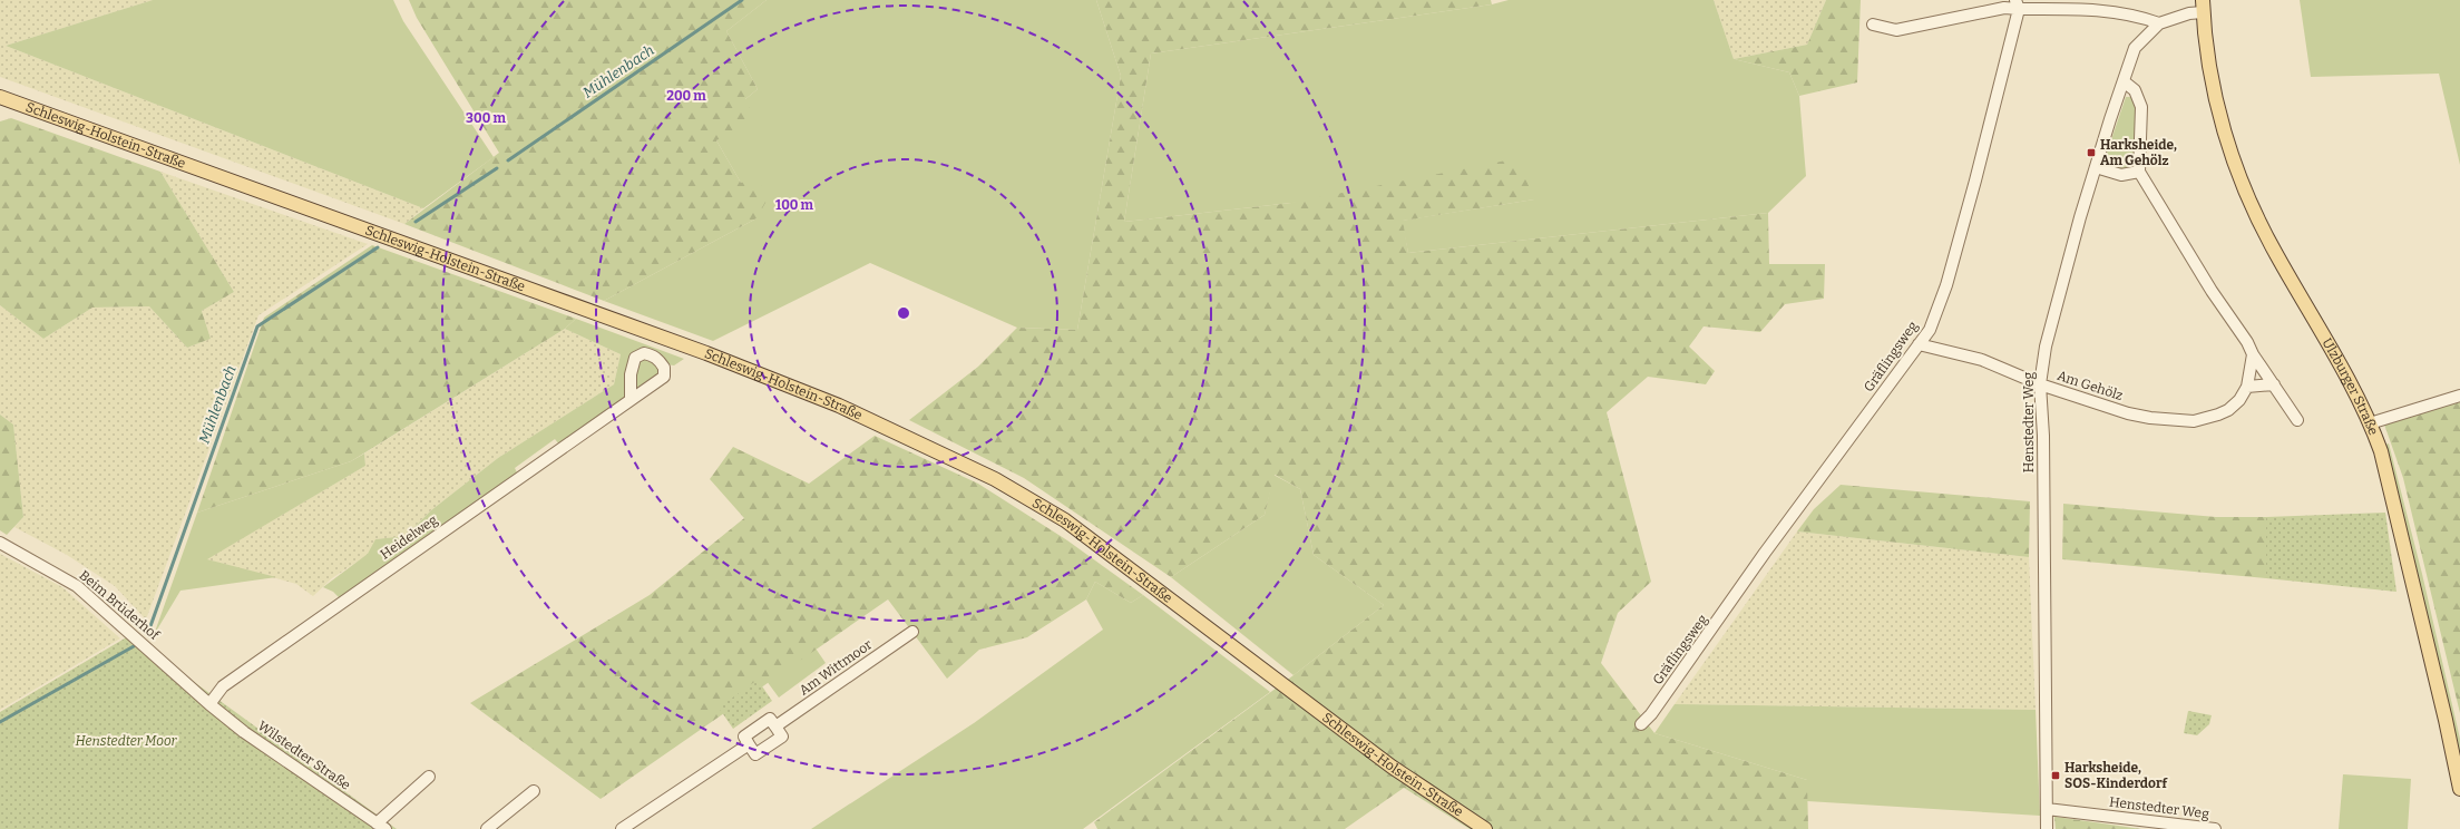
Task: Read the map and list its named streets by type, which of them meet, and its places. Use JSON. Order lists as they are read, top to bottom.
{
  "streets": {
    "main road": ["Schleswig-Holstein-Straße", "Ulzburger Straße"],
    "street": [
      "Gräflingsweg",
      "Am Gehölz",
      "Henstedter Weg",
      "Heidelweg",
      "Beim Brüderhof",
      "Am Wittmoor",
      "Wilstedter Straße"
    ]
  },
  "crossings": [
    ["Gräflingsweg", "Am Gehölz"],
    ["Am Gehölz", "Henstedter Weg"],
    ["Ulzburger Straße", "Henstedter Weg"],
    ["Heidelweg", "Beim Brüderhof"],
    ["Heidelweg", "Wilstedter Straße"],
    ["Beim Brüderhof", "Wilstedter Straße"]
  ],
  "water": ["Mühlenbach"],
  "parks": ["Henstedter Moor"],
  "places": {
    "transit": ["Harksheide, Am Gehölz", "Harksheide, SOS-Kinderdorf"]
  },
  "rings": ["200 m", "300 m", "100 m"]
}
